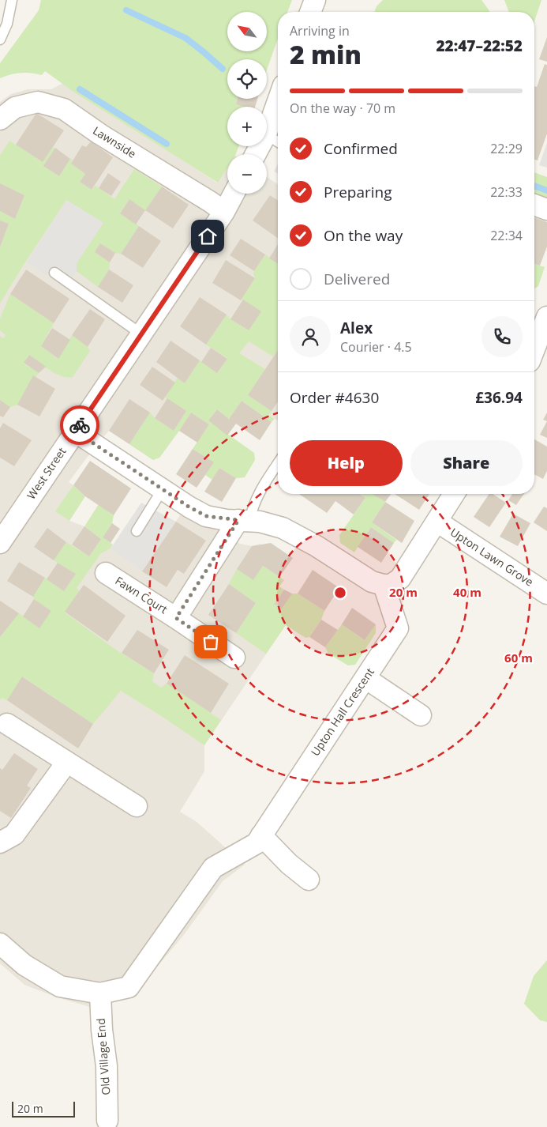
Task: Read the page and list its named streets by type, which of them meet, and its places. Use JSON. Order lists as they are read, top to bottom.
{
  "streets": {
    "street": [
      "Lawnside",
      "West Street",
      "Upton Lawn Grove",
      "Fawn Court",
      "Upton Hall Crescent",
      "Old Village End"
    ]
  },
  "crossings": [
    ["Lawnside", "West Street"],
    ["Upton Hall Crescent", "Old Village End"]
  ],
  "scale_bar": "20 m",
  "north": "top left",
  "page": {
    "map_buttons": ["+", "−"],
    "heading": ["2 min", "Arriving in", "22:47–22:52"],
    "panel": [
      "Alex",
      "Courier · 4.5",
      "Order #4630",
      "£36.94"
    ],
    "bar": "On the way · 70 m",
    "list": [
      ["Confirmed", "22:29"],
      ["Preparing", "22:33"],
      ["On the way", "22:34"],
      "Delivered"
    ],
    "buttons": ["Help", "Share"],
    "scale": "20 m"
  },
  "rings": ["20 m", "40 m", "60 m"]
}
